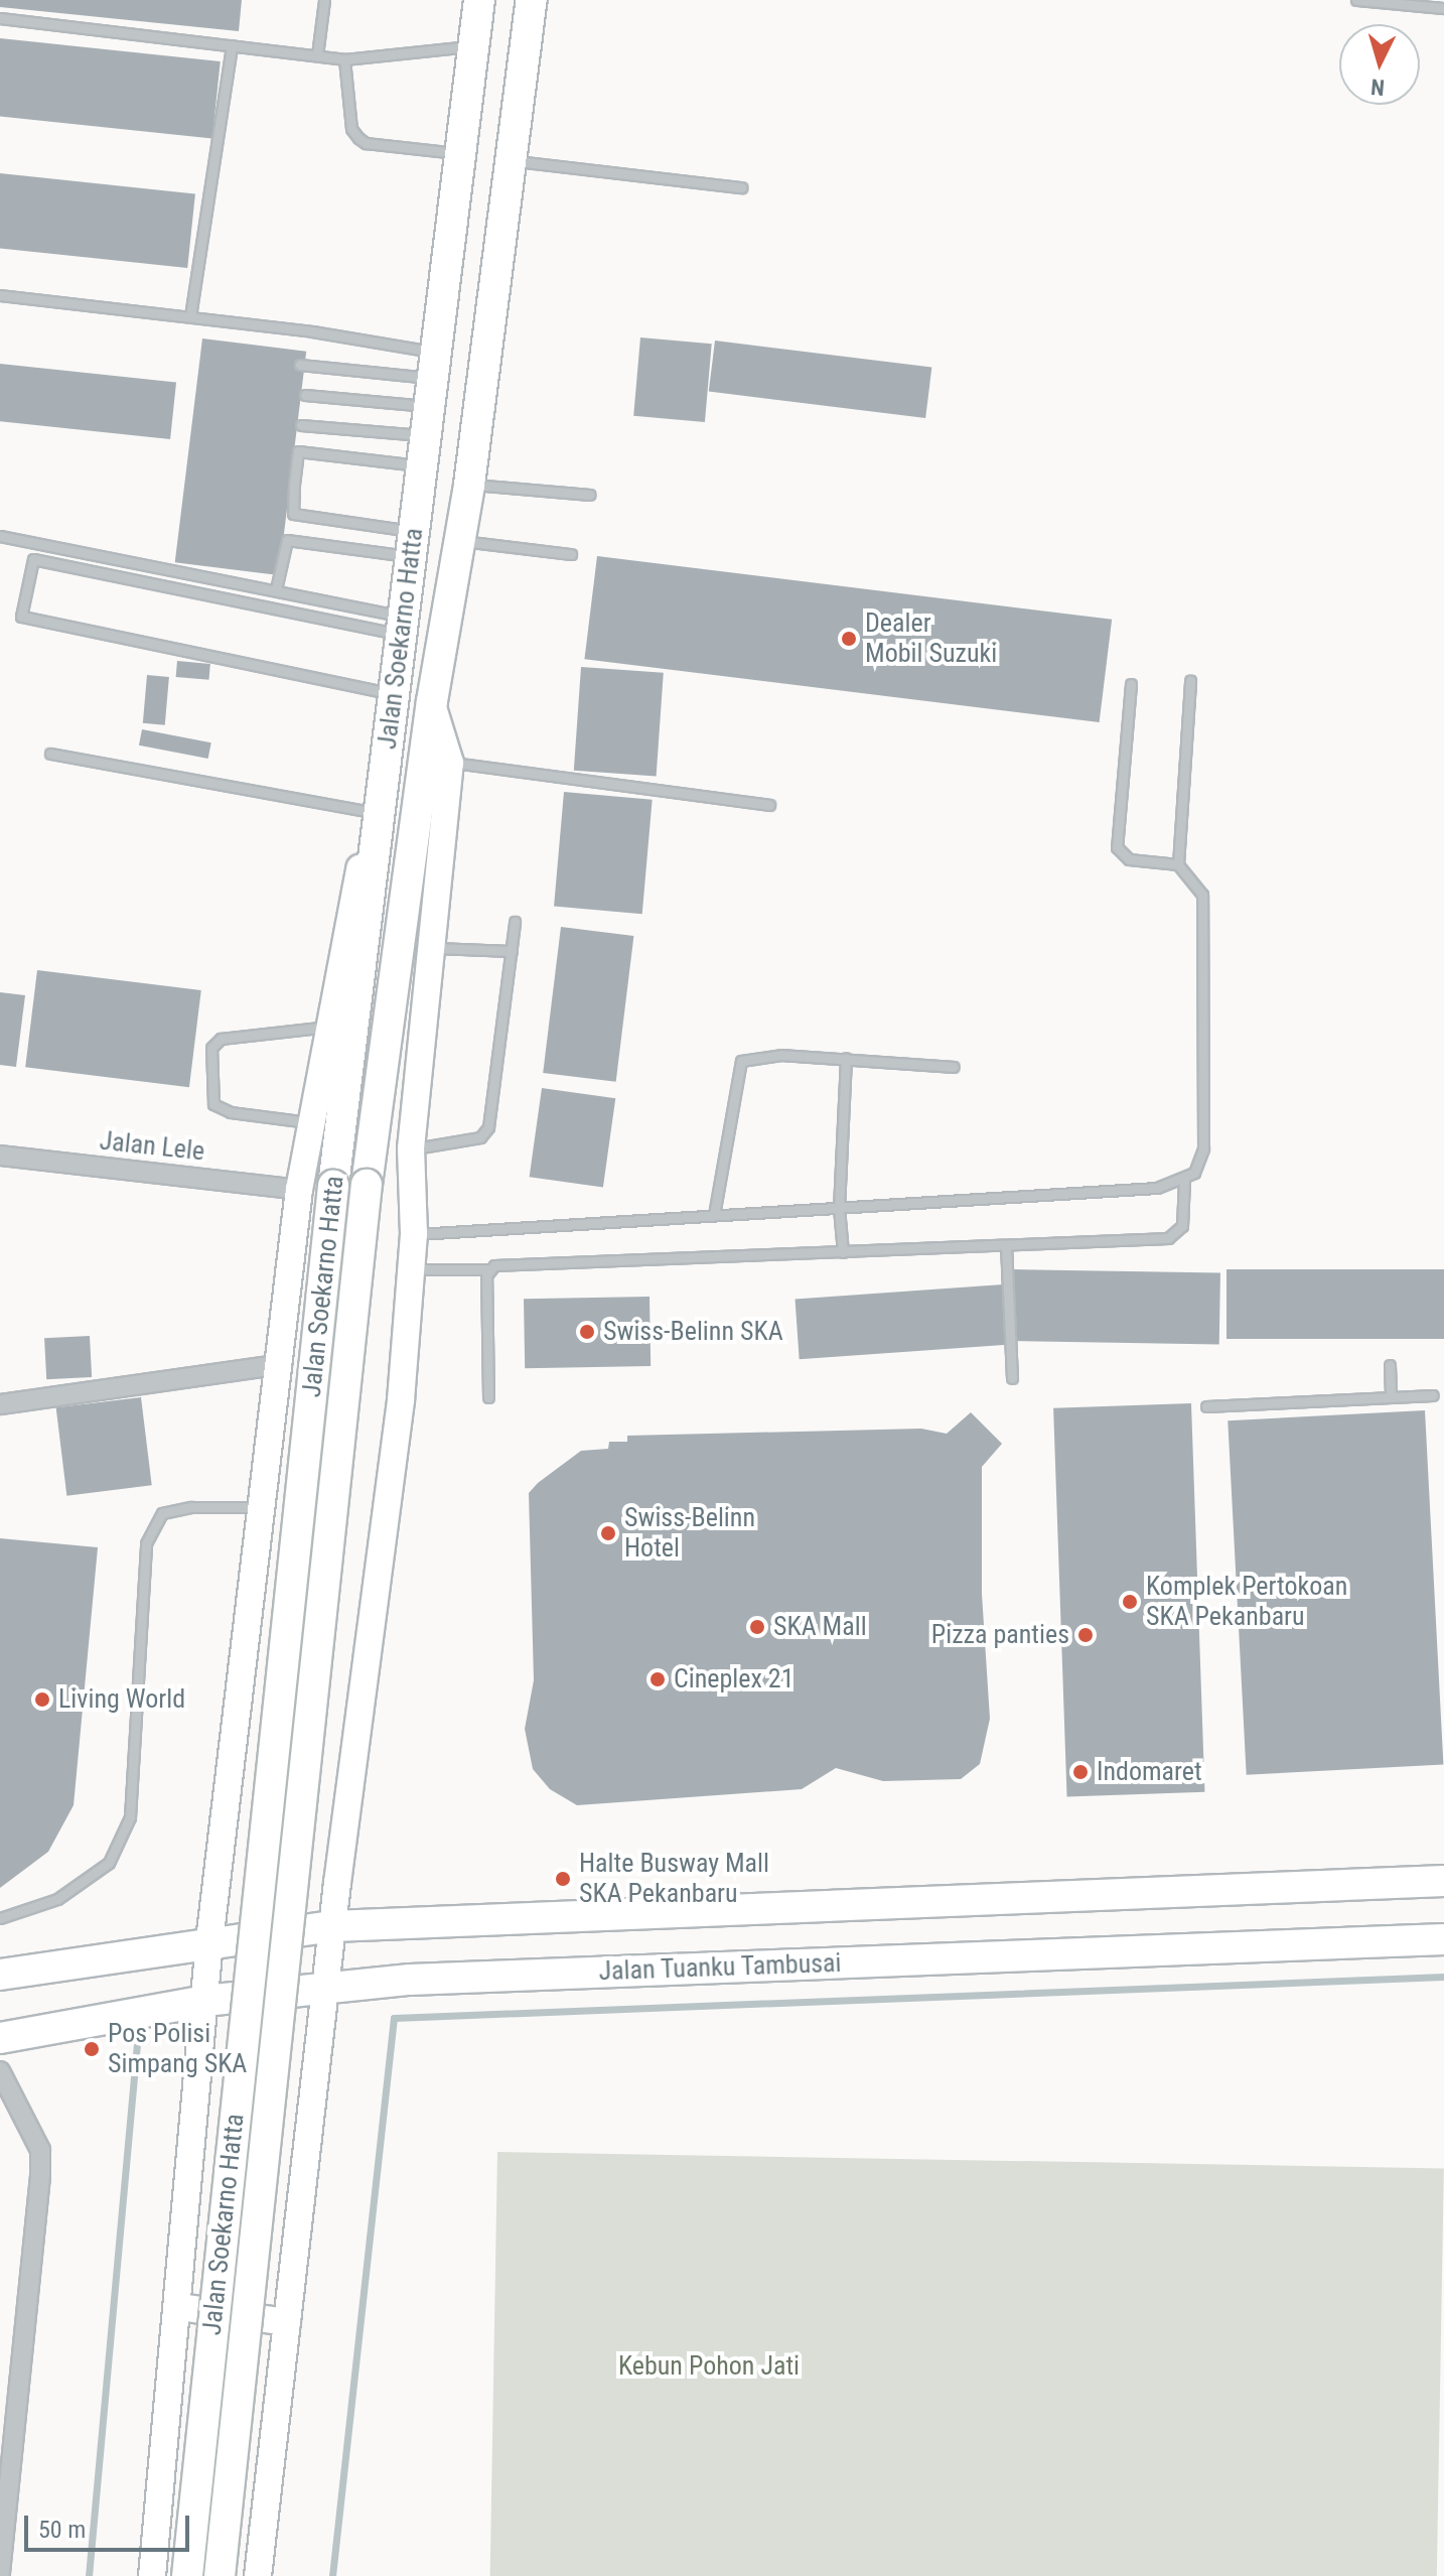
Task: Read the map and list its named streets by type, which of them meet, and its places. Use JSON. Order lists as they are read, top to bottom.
{
  "streets": {
    "main road": ["Jalan Soekarno Hatta", "Jalan Tuanku Tambusai"],
    "street": ["Jalan Lele"]
  },
  "crossings": [
    ["Jalan Soekarno Hatta", "Jalan Tuanku Tambusai"]
  ],
  "parks": ["Kebun Pohon Jati"],
  "places": [
    "Dealer Mobil Suzuki",
    "Swiss-Belinn SKA",
    "Swiss-Belinn Hotel",
    "Komplek Pertokoan SKA Pekanbaru",
    "SKA Mall",
    "Pizza panties",
    "Cineplex 21",
    "Living World",
    "Indomaret",
    "Halte Busway Mall SKA Pekanbaru",
    "Pos Polisi Simpang SKA"
  ],
  "scale_bar": "50 m",
  "north": "bottom"
}
